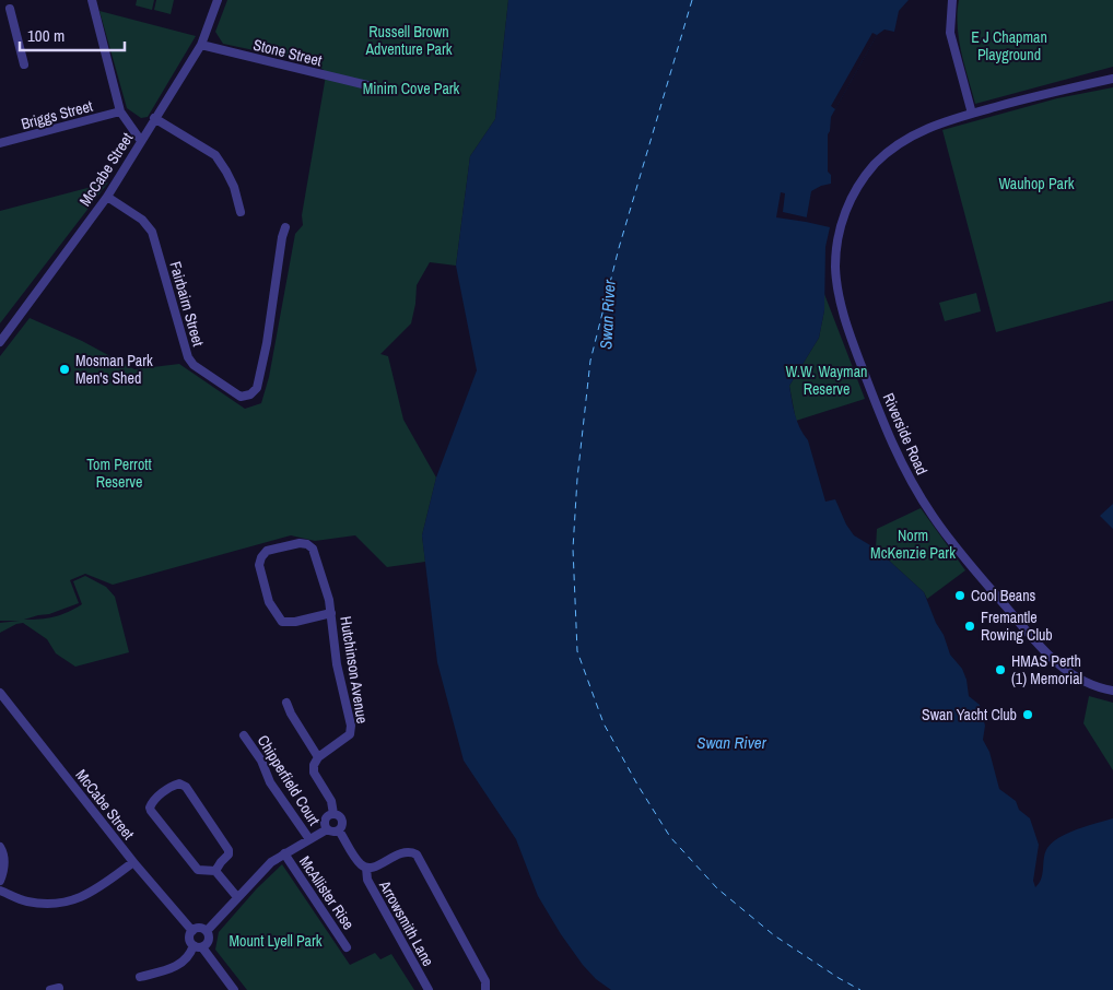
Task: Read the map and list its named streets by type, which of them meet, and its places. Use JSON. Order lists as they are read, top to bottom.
{
  "streets": {
    "street": [
      "Stone Street",
      "Briggs Street",
      "McCabe Street",
      "Fairbairn Street",
      "Riverside Road",
      "Hutchinson Avenue",
      "Chipperfield Court",
      "McAllister Rise",
      "Arrowsmith Lane"
    ]
  },
  "crossings": [
    ["Stone Street", "McCabe Street"],
    ["McCabe Street", "Fairbairn Street"]
  ],
  "water": ["Swan River"],
  "parks": [
    "Russell Brown Adventure Park",
    "E J Chapman Playground",
    "Minim Cove Park",
    "Wauhop Park",
    "W.W. Wayman Reserve",
    "Tom Perrott Reserve",
    "Norm McKenzie Park",
    "Mount Lyell Park"
  ],
  "places": [
    "Mosman Park Men's Shed",
    "Cool Beans",
    "Fremantle Rowing Club",
    "HMAS Perth (1) Memorial",
    "Swan Yacht Club"
  ],
  "scale_bar": "100 m"
}
